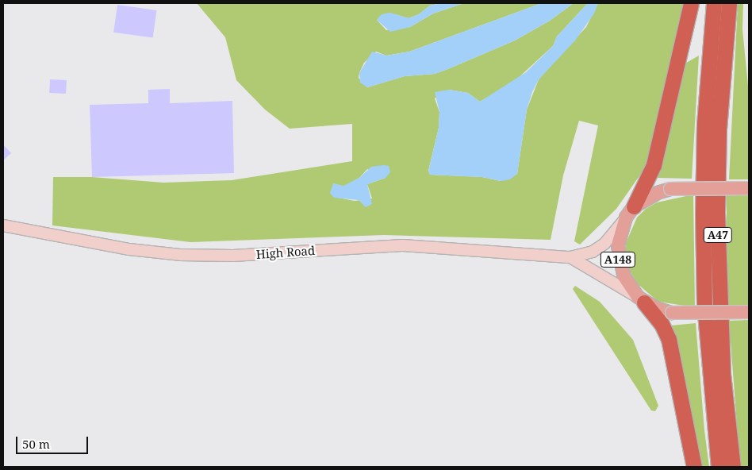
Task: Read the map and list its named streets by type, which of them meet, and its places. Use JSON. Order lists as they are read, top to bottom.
{
  "streets": {
    "highway": ["A47"],
    "main road": ["A148"],
    "street": ["High Road"]
  },
  "crossings": [
    ["High Road", "A148"]
  ],
  "scale_bar": "50 m"
}
